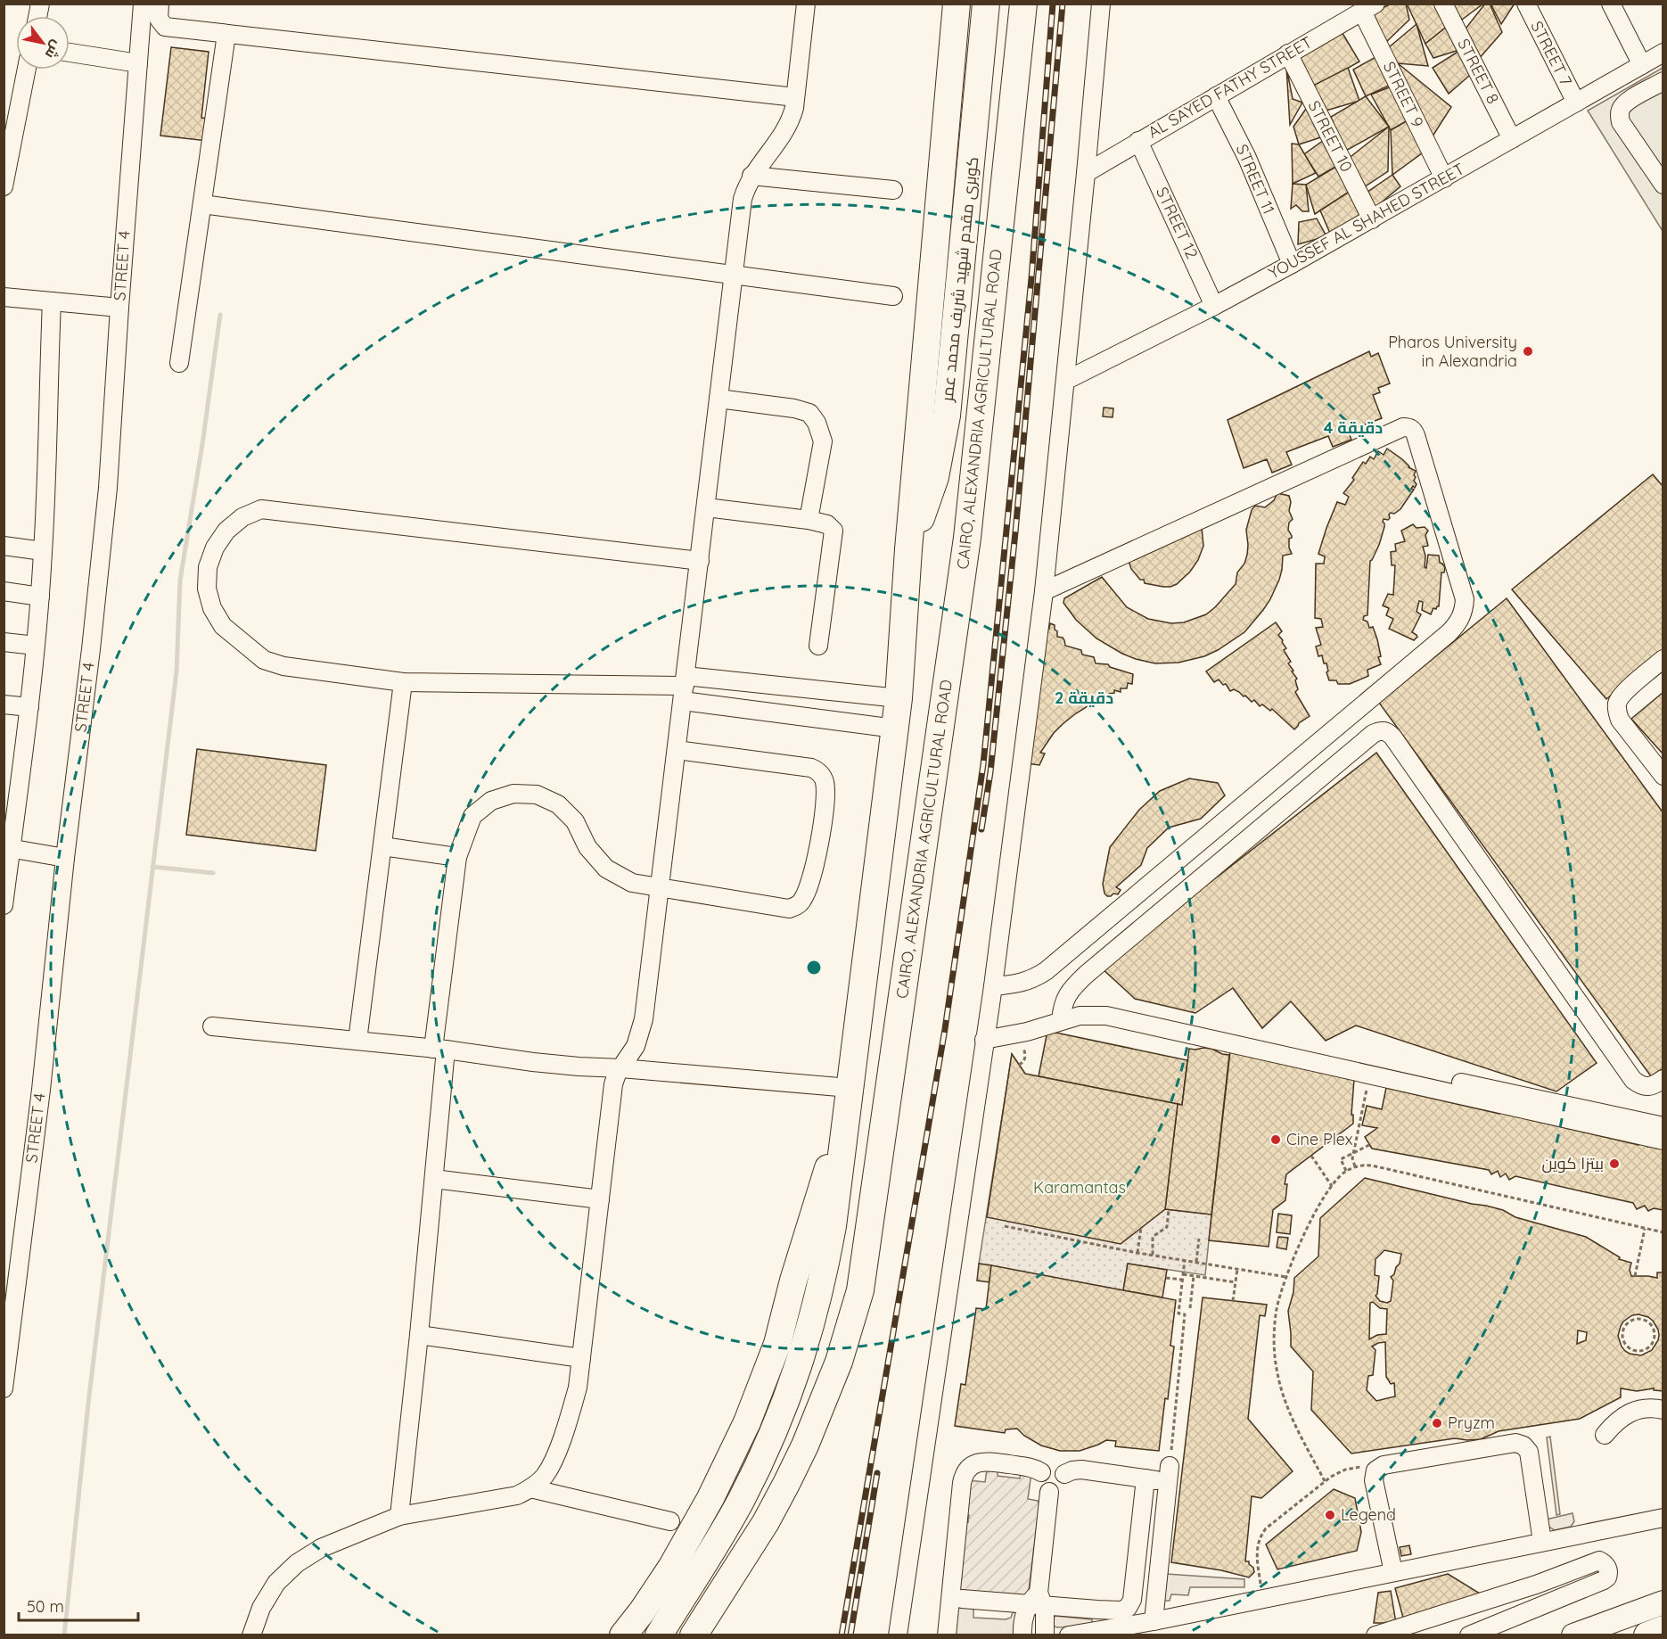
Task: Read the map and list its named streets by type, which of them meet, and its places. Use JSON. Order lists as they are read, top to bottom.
{
  "streets": {
    "highway": ["كوبرى مقدم شهيد شريف محمد عمر", "CAIRO, ALEXANDRIA AGRICULTURAL ROAD"],
    "street": [
      "STREET 7",
      "STREET 8",
      "AL SAYED FATHY STREET",
      "STREET 9",
      "STREET 10",
      "STREET 11",
      "YOUSSEF AL SHAHED STREET",
      "STREET 12",
      "STREET 4"
    ]
  },
  "crossings": [
    ["STREET 7", "YOUSSEF AL SHAHED STREET"],
    ["STREET 8", "YOUSSEF AL SHAHED STREET"],
    ["AL SAYED FATHY STREET", "STREET 9"],
    ["AL SAYED FATHY STREET", "STREET 10"],
    ["AL SAYED FATHY STREET", "STREET 11"],
    ["AL SAYED FATHY STREET", "STREET 12"],
    ["STREET 9", "YOUSSEF AL SHAHED STREET"],
    ["STREET 10", "YOUSSEF AL SHAHED STREET"],
    ["STREET 11", "YOUSSEF AL SHAHED STREET"],
    ["YOUSSEF AL SHAHED STREET", "STREET 12"]
  ],
  "parks": ["Karamantas"],
  "places": [
    "Pharos University in Alexandria",
    "Cine Plex",
    "بيتزا كوين",
    "Pryzm",
    "Legend"
  ],
  "scale_bar": "50 m",
  "north": "bottom right",
  "rings": ["4 دقيقة", "2 دقيقة"]
}
